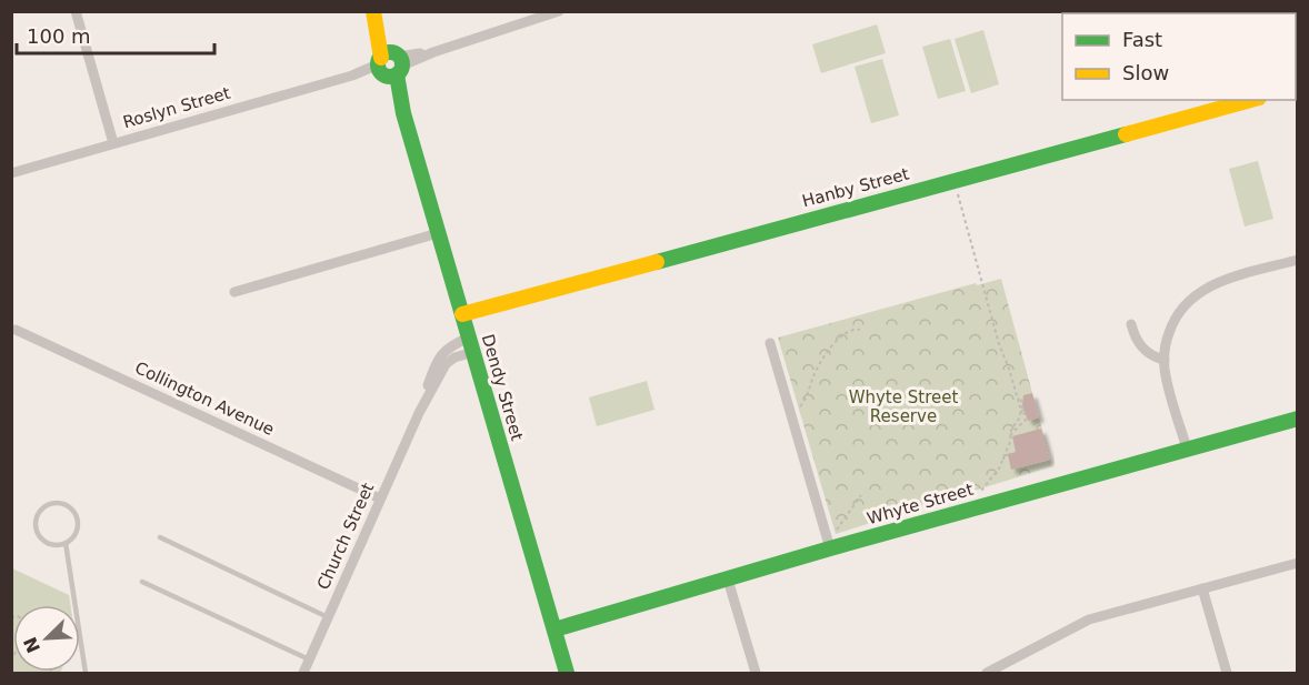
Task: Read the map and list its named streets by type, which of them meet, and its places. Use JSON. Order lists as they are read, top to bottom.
{
  "streets": {
    "street": [
      "Roslyn Street",
      "Hanby Street",
      "Dendy Street",
      "Collington Avenue",
      "Whyte Street",
      "Church Street"
    ]
  },
  "crossings": [
    ["Roslyn Street", "Dendy Street"],
    ["Hanby Street", "Dendy Street"],
    ["Dendy Street", "Whyte Street"],
    ["Dendy Street", "Church Street"],
    ["Collington Avenue", "Church Street"]
  ],
  "parks": ["Whyte Street Reserve"],
  "legend": ["Fast", "Slow"],
  "scale_bar": "100 m",
  "north": "bottom left"
}
